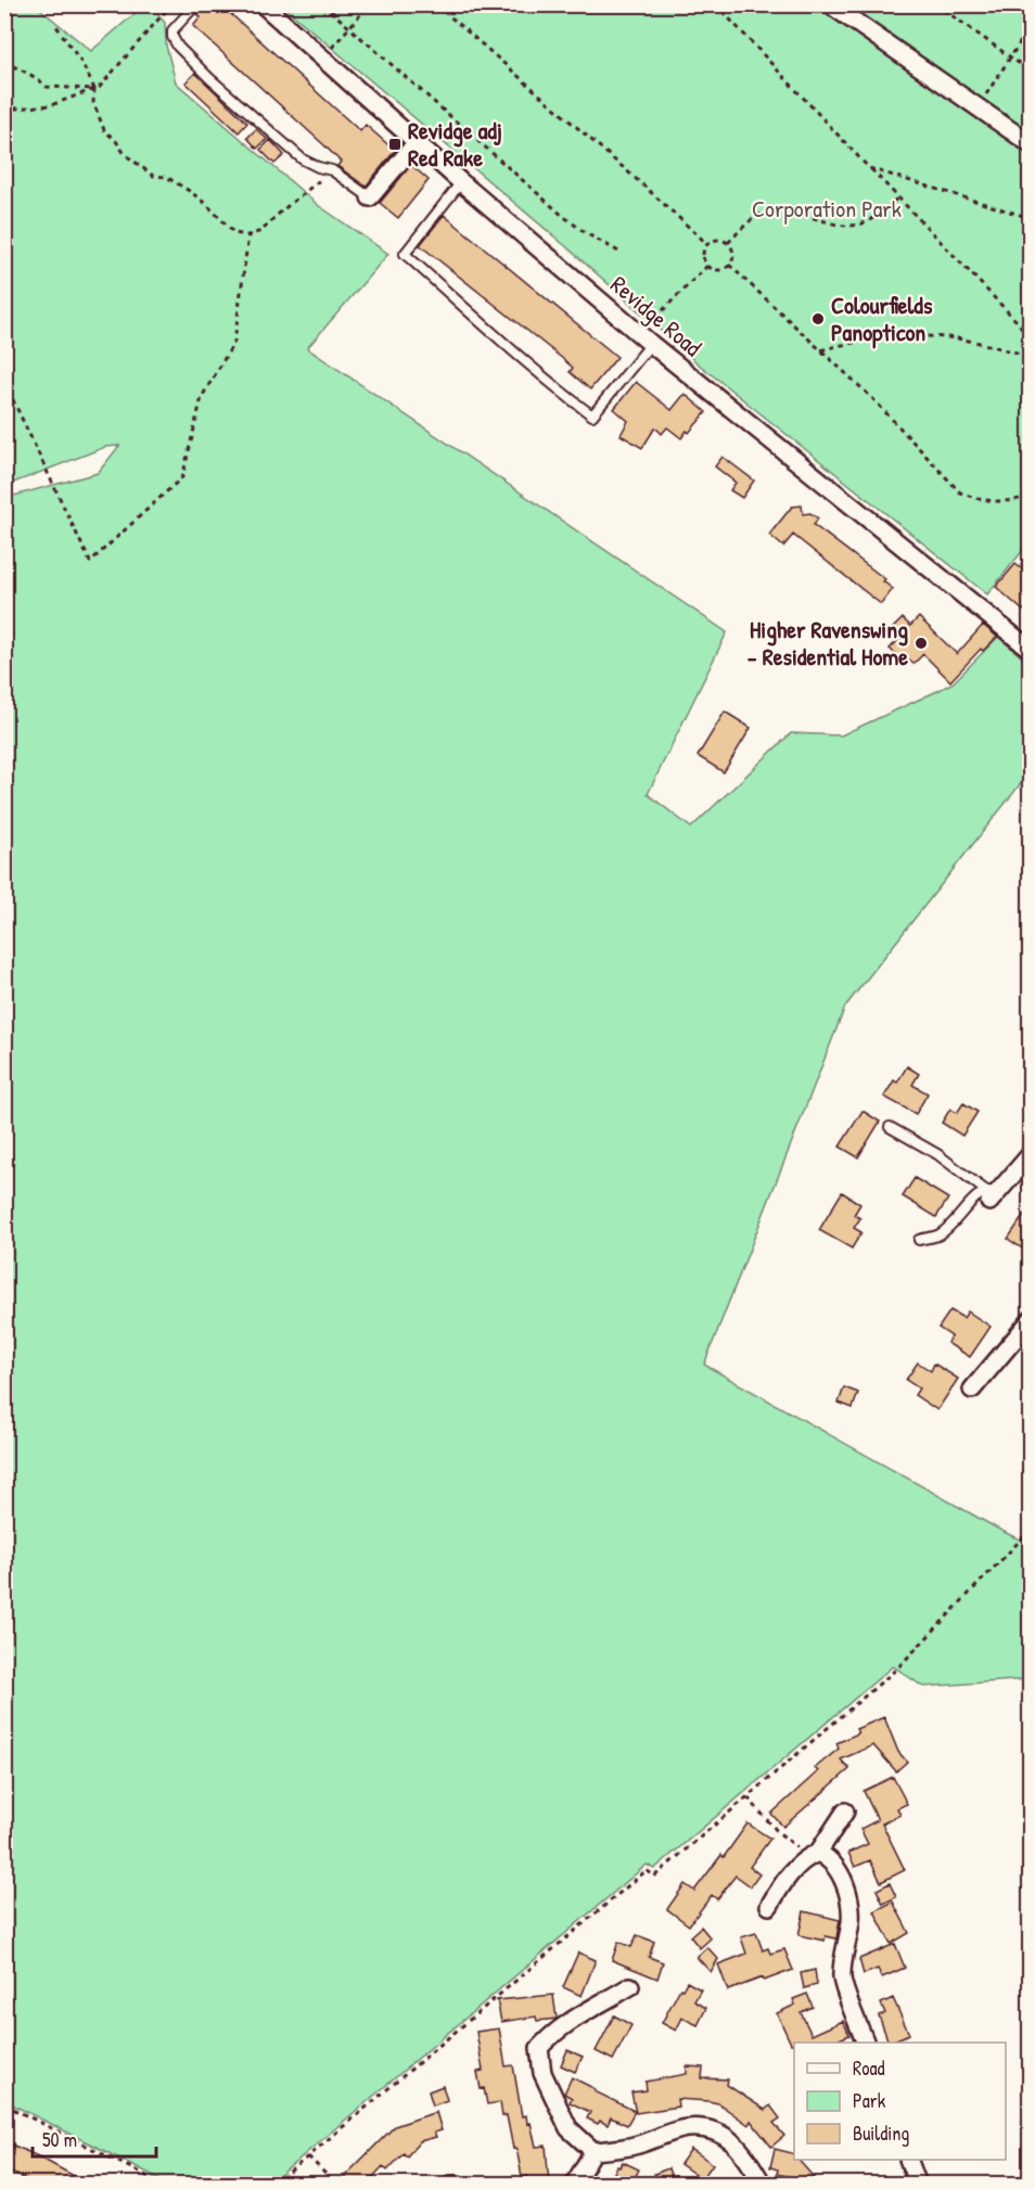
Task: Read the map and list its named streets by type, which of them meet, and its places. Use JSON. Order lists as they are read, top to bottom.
{
  "streets": {
    "street": ["Revidge Road"]
  },
  "parks": ["Corporation Park"],
  "places": {
    "transit": ["Revidge adj Red Rake"],
    "other": ["Colourfields Panopticon", "Higher Ravenswing - Residential Home"]
  },
  "legend": ["Road", "Park", "Building"],
  "scale_bar": "50 m"
}
